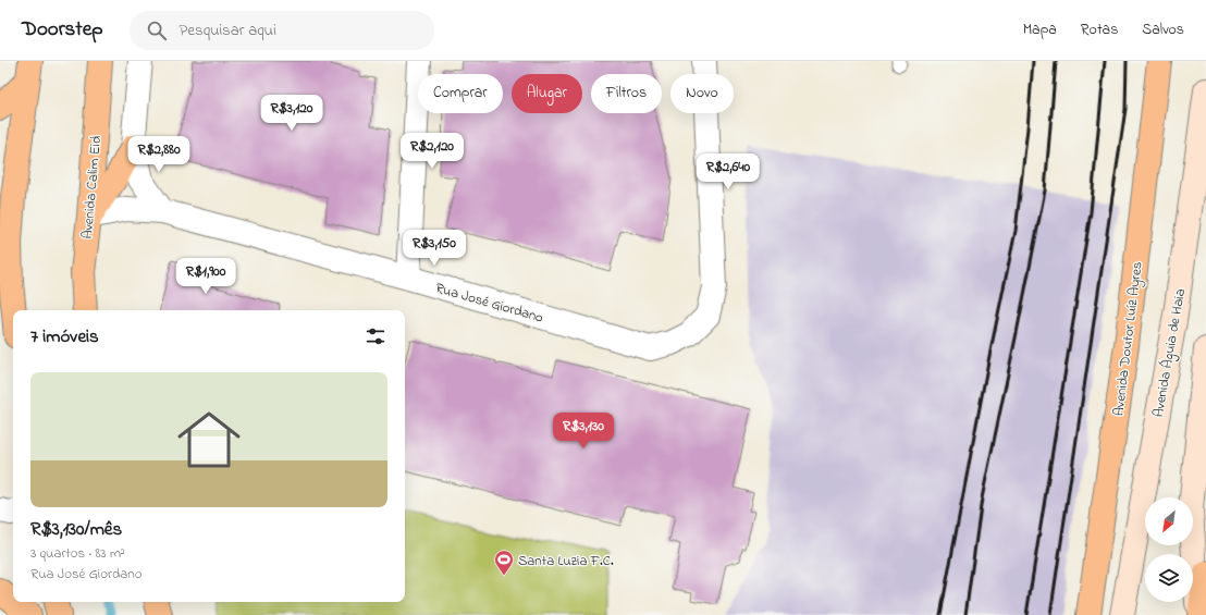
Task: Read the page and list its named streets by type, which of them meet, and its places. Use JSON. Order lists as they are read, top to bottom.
{
  "streets": {
    "main road": ["Avenida Calim Eid", "Avenida Doutor Luíz Ayres", "Avenida Águia de Haia"],
    "street": ["Rua José Giordano"]
  },
  "crossings": [
    ["Avenida Calim Eid", "Rua José Giordano"]
  ],
  "places": {
    "sports": ["Santa Luzia F.C."]
  },
  "north": "bottom left",
  "page": {
    "header": "Doorstep",
    "search": "Pesquisar aqui",
    "nav": ["Mapa", "Rotas", "Salvos"],
    "chip": [
      "Comprar",
      "Alugar",
      "Filtros",
      "Novo"
    ],
    "price": [
      "R$3,120",
      "R$2,120",
      "R$2,880",
      "R$2,640",
      "R$3,150",
      "R$1,900",
      "R$3,130"
    ],
    "heading": "7 imóveis",
    "list": [
      {
        "name": "R$3,130/mês",
        "note": "3 quartos · 83 m² · Rua José Giordano"
      }
    ]
  }
}
